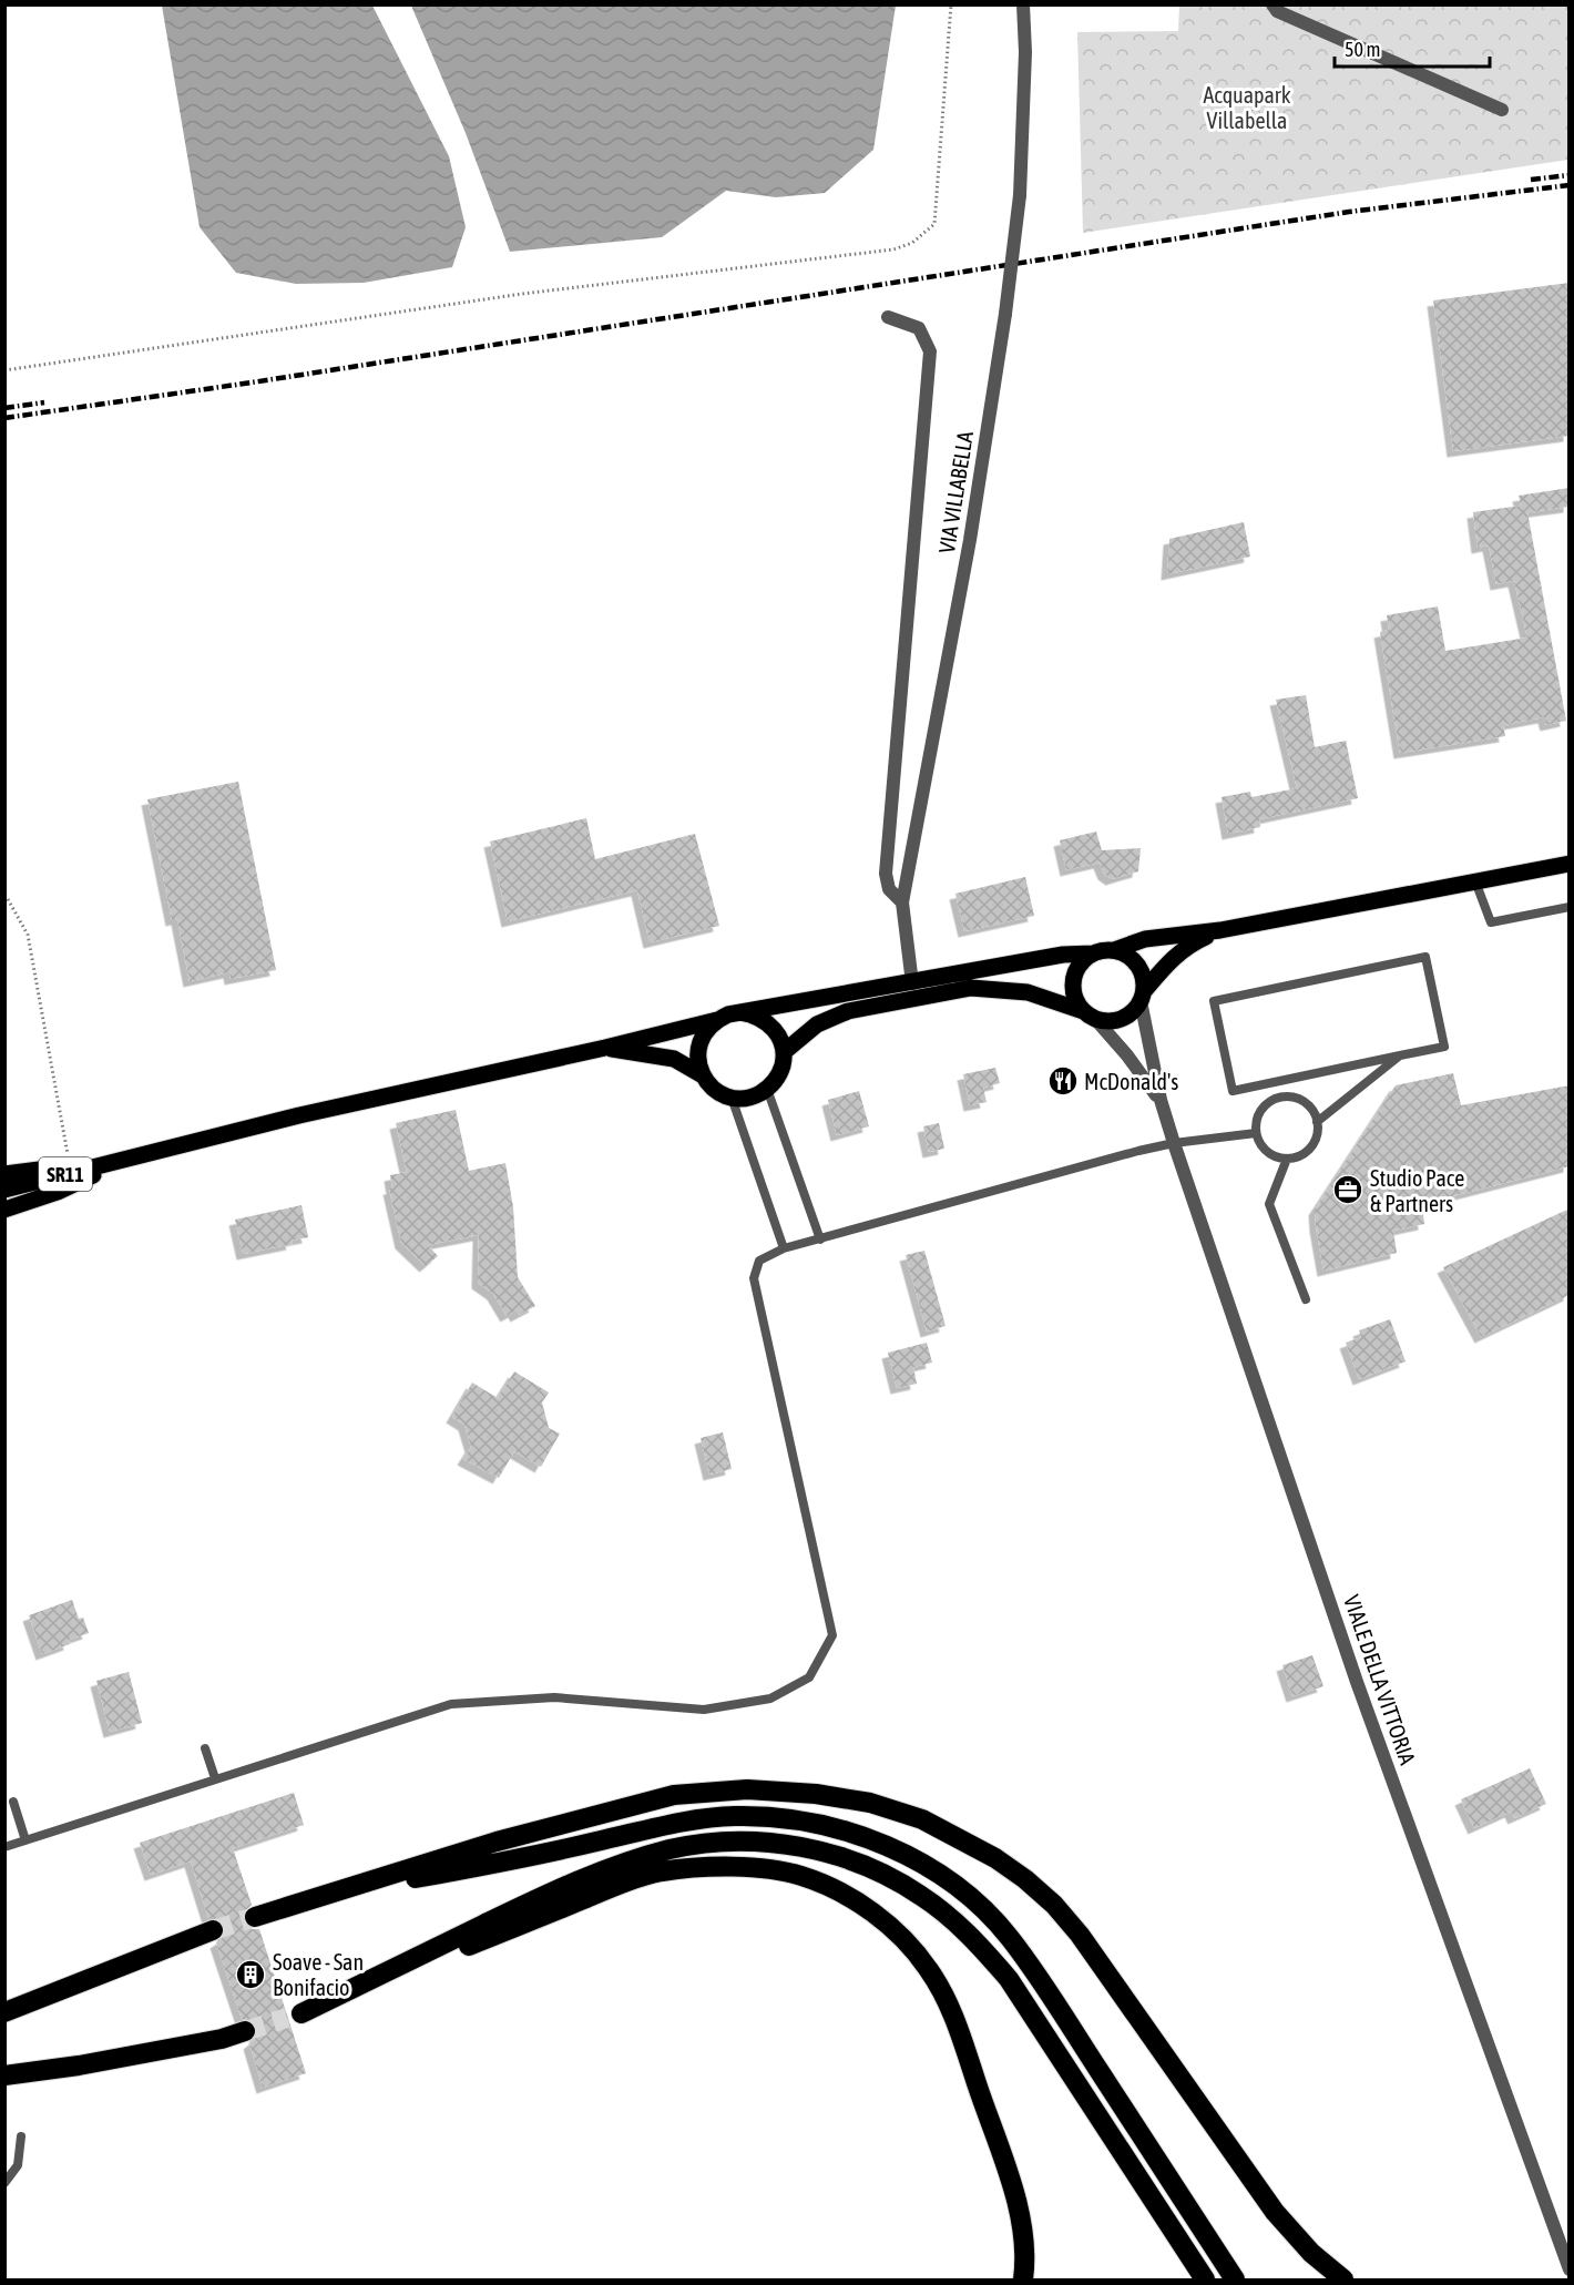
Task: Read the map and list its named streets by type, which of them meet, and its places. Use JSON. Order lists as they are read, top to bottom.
{
  "streets": {
    "main road": ["SR11"],
    "street": ["VIA VILLABELLA", "VIALE DELLA VITTORIA"]
  },
  "parks": ["Acquapark Villabella"],
  "places": {
    "restaurant": ["McDonald's"],
    "office": ["Studio Pace & Partners"],
    "building": ["Soave - San Bonifacio"]
  },
  "scale_bar": "50 m"
}
